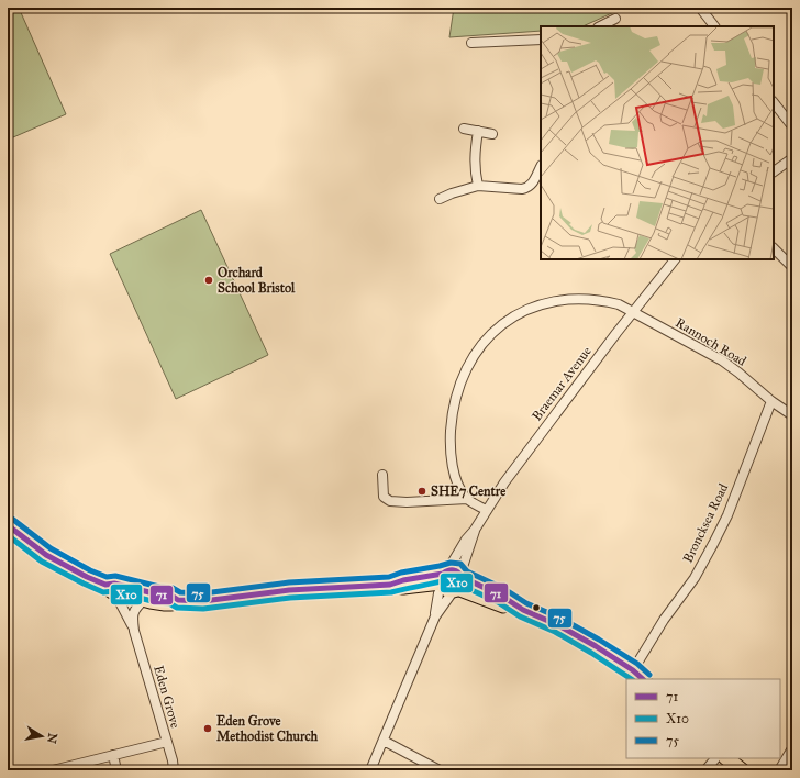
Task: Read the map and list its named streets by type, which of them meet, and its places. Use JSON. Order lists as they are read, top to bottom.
{
  "streets": {
    "street": [
      "Rannoch Road",
      "Braemar Avenue",
      "Broncksea Road",
      "Eden Grove"
    ]
  },
  "crossings": [
    ["Rannoch Road", "Braemar Avenue"],
    ["Rannoch Road", "Broncksea Road"]
  ],
  "places": ["Orchard School Bristol", "SHE7 Centre", "Eden Grove Methodist Church"],
  "lines": ["transit line 75", "transit line 71", "transit line X10"],
  "legend": ["71", "X10", "75"],
  "north": "right"
}
